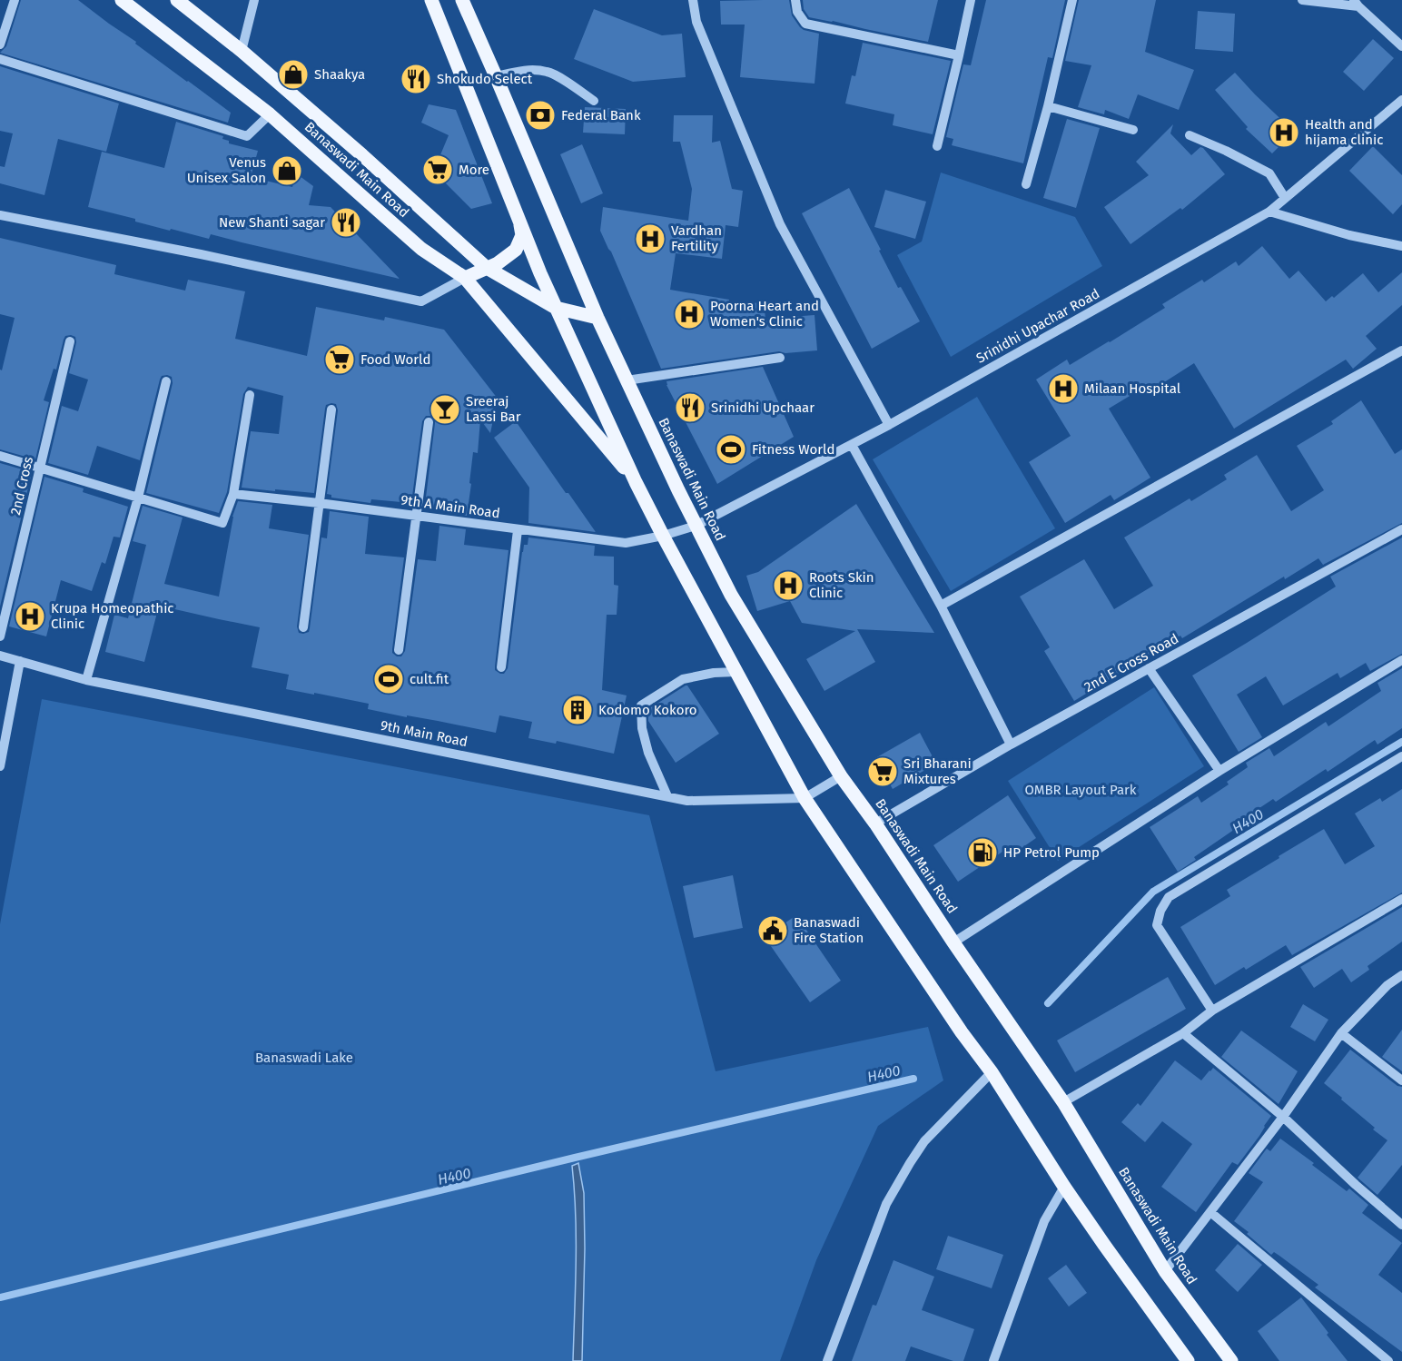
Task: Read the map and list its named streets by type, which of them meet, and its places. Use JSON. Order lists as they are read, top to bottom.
{
  "streets": {
    "main road": ["Banaswadi Main Road"],
    "street": [
      "Srinidhi Upachar Road",
      "2nd Cross",
      "9th A Main Road",
      "2nd E Cross Road",
      "9th Main Road"
    ]
  },
  "crossings": [
    ["Banaswadi Main Road", "Srinidhi Upachar Road"],
    ["Banaswadi Main Road", "9th A Main Road"],
    ["Banaswadi Main Road", "2nd E Cross Road"],
    ["Banaswadi Main Road", "9th Main Road"],
    ["Srinidhi Upachar Road", "9th A Main Road"]
  ],
  "water": ["H400"],
  "parks": ["OMBR Layout Park", "Banaswadi Lake"],
  "places": {
    "shop": ["Shaakya", "Venus Unisex Salon"],
    "restaurant": ["Shokudo Select", "New Shanti sagar", "Srinidhi Upchaar"],
    "bank": ["Federal Bank"],
    "hospital": [
      "Health and hijama clinic",
      "Vardhan Fertility",
      "Poorna Heart and Women's Clinic",
      "Milaan Hospital",
      "Roots Skin Clinic",
      "Krupa Homeopathic Clinic"
    ],
    "supermarket": ["More", "Food World", "Sri Bharani Mixtures"],
    "bar": ["Sreeraj Lassi Bar"],
    "sports": ["Fitness World", "cult.fit"],
    "building": ["Kodomo Kokoro"],
    "fuel station": ["HP Petrol Pump"],
    "public building": ["Banaswadi Fire Station"]
  }
}
